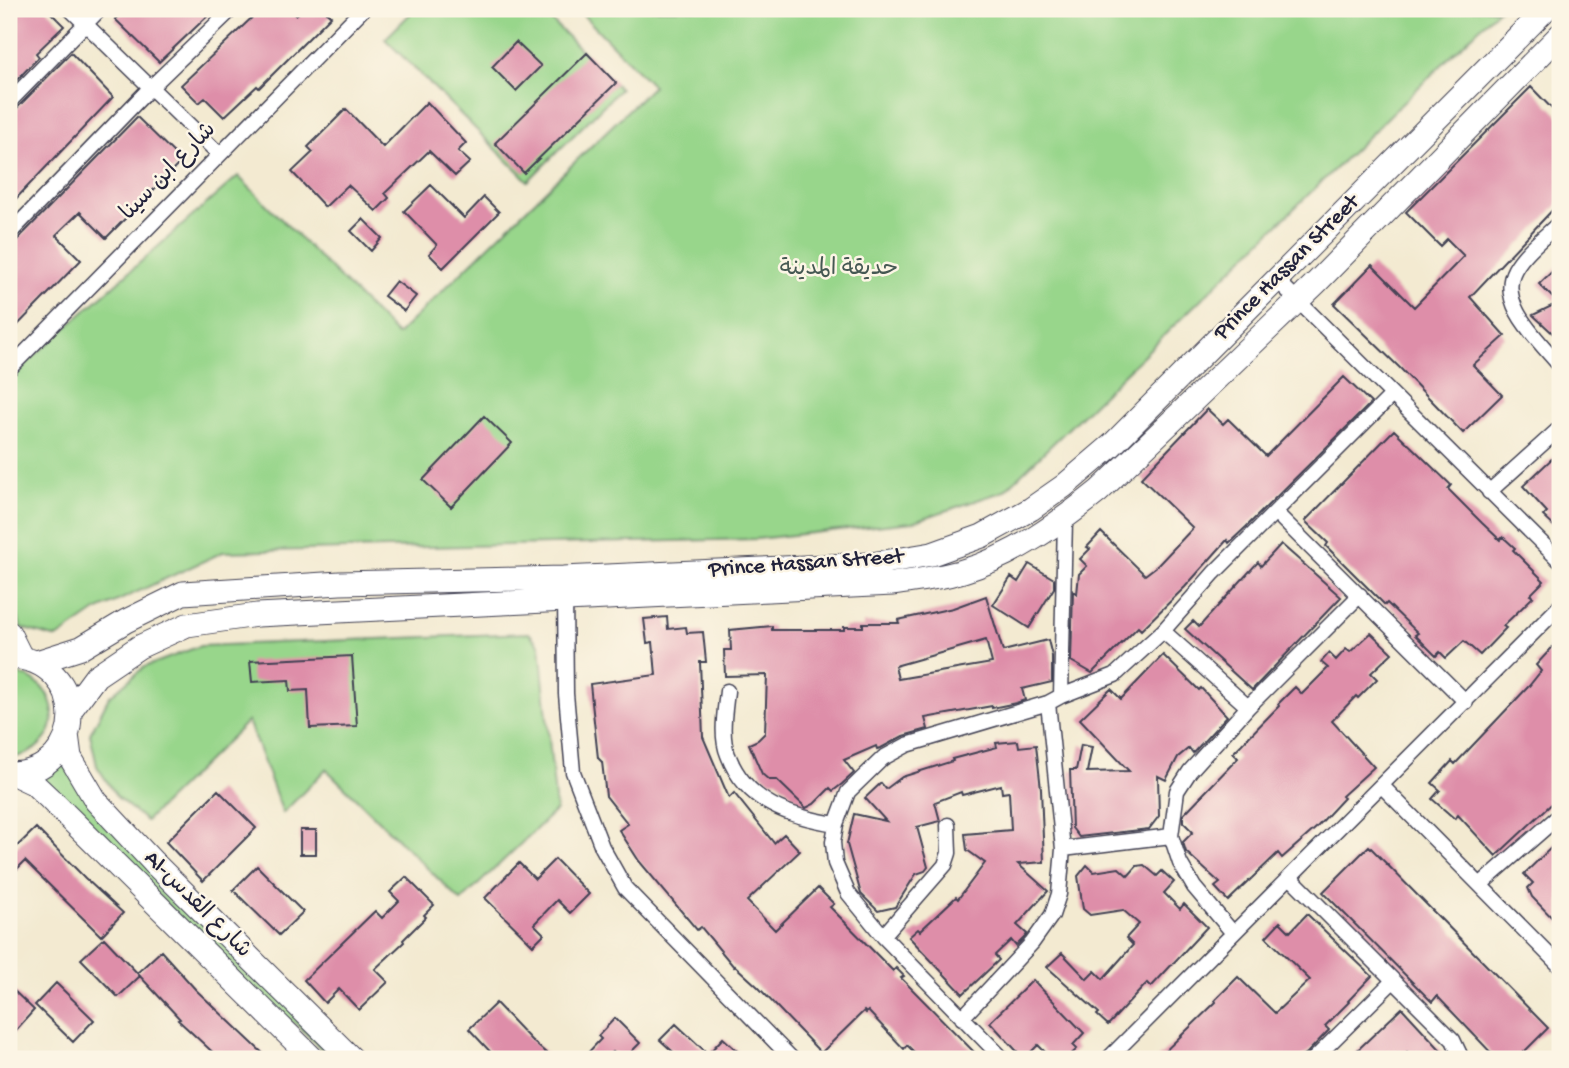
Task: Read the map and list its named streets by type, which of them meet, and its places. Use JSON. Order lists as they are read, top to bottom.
{
  "streets": {
    "main road": ["Prince Hassan Street", "Al-شارع القدس"],
    "street": ["شارع ابن سينا"]
  },
  "parks": ["حديقة المدينة"]
}
